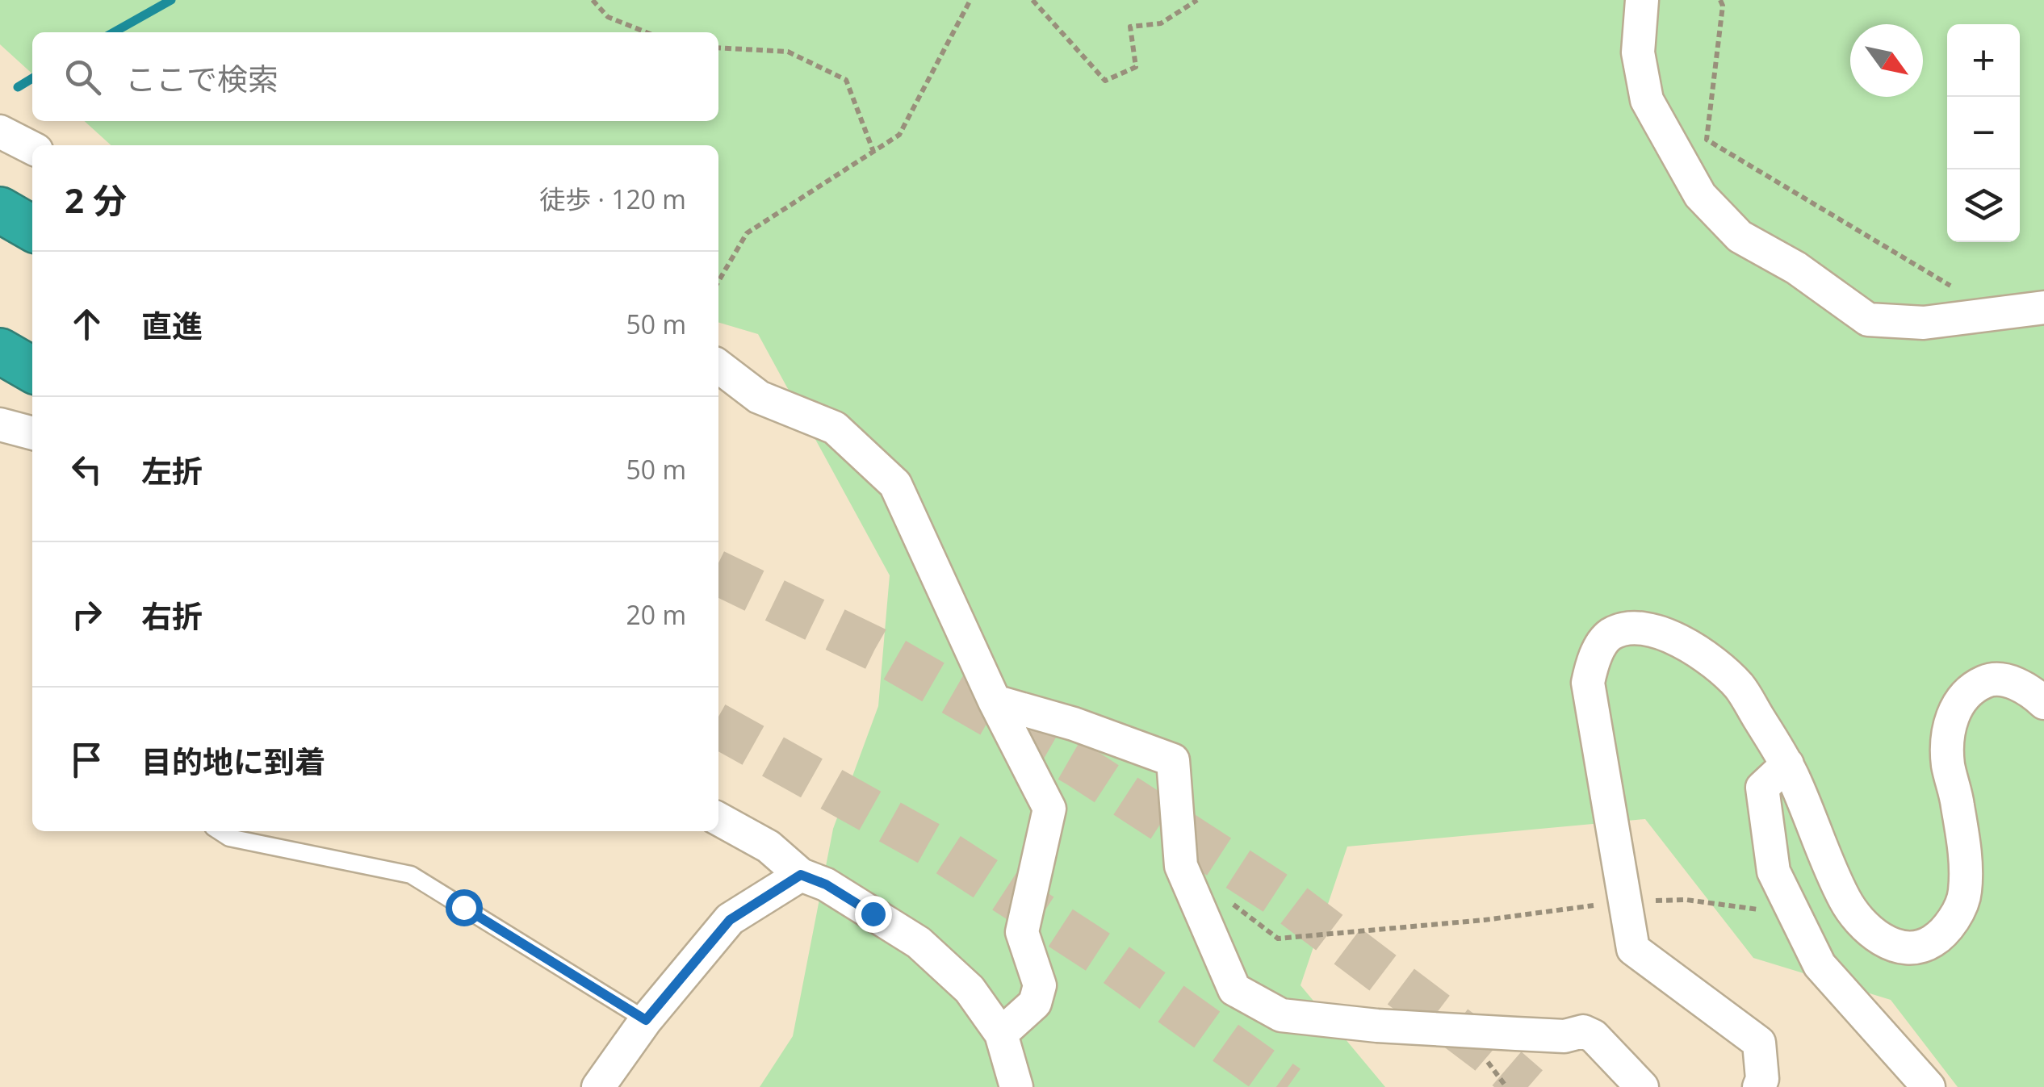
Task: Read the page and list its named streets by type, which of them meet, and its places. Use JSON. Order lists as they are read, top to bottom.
{
  "north": "bottom right",
  "page": {
    "map_buttons": ["+", "−"],
    "search": "ここで検索",
    "heading": ["2 分", "徒歩 · 120 m"],
    "list": [
      ["直進", "50 m"],
      ["左折", "50 m"],
      ["右折", "20 m"],
      "目的地に到着"
    ]
  }
}
